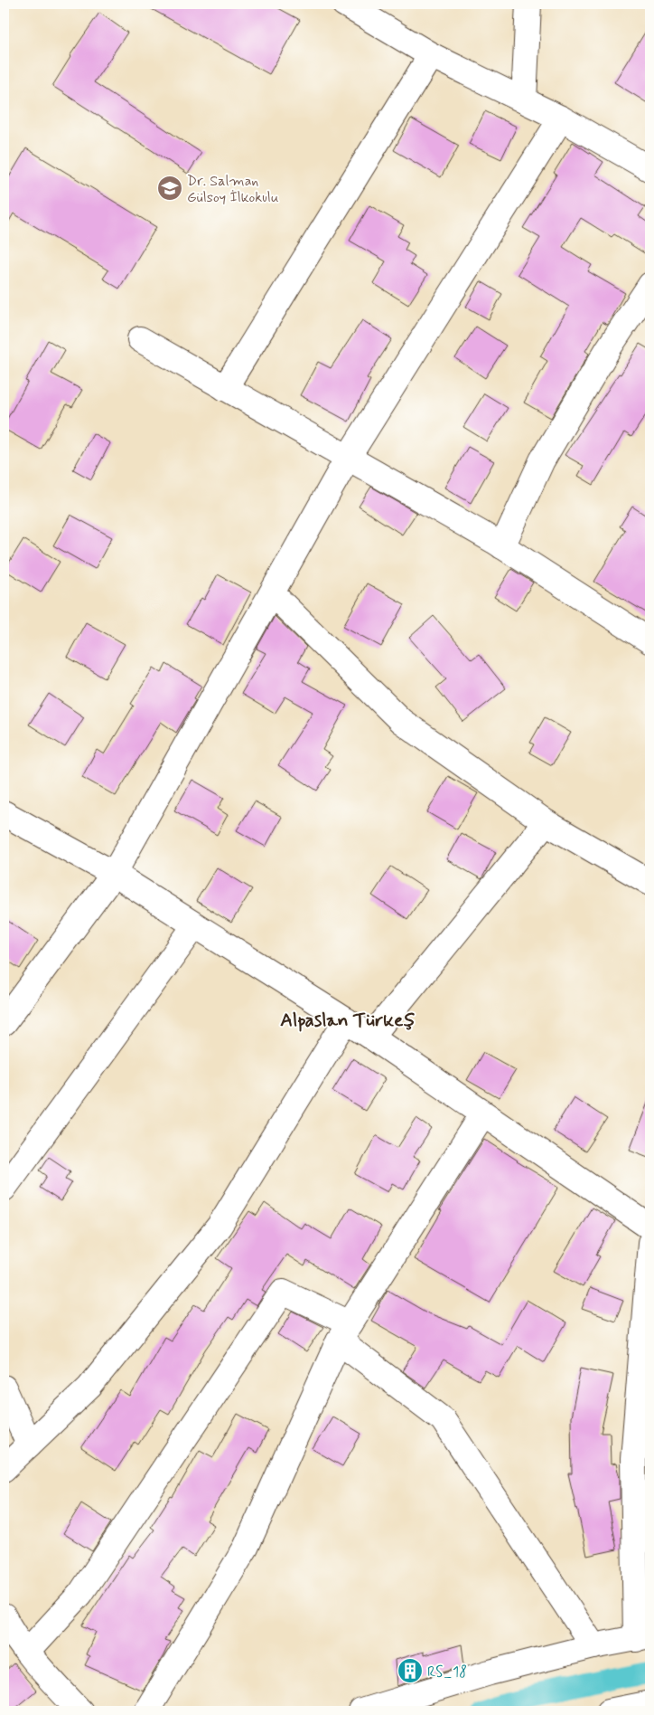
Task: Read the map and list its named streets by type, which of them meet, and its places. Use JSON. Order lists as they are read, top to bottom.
{
  "districts": ["Alpaslan Türkeş"],
  "places": {
    "school or university": ["Dr. Salman Gülsoy İlkokulu"],
    "building": ["RS_18"]
  }
}
